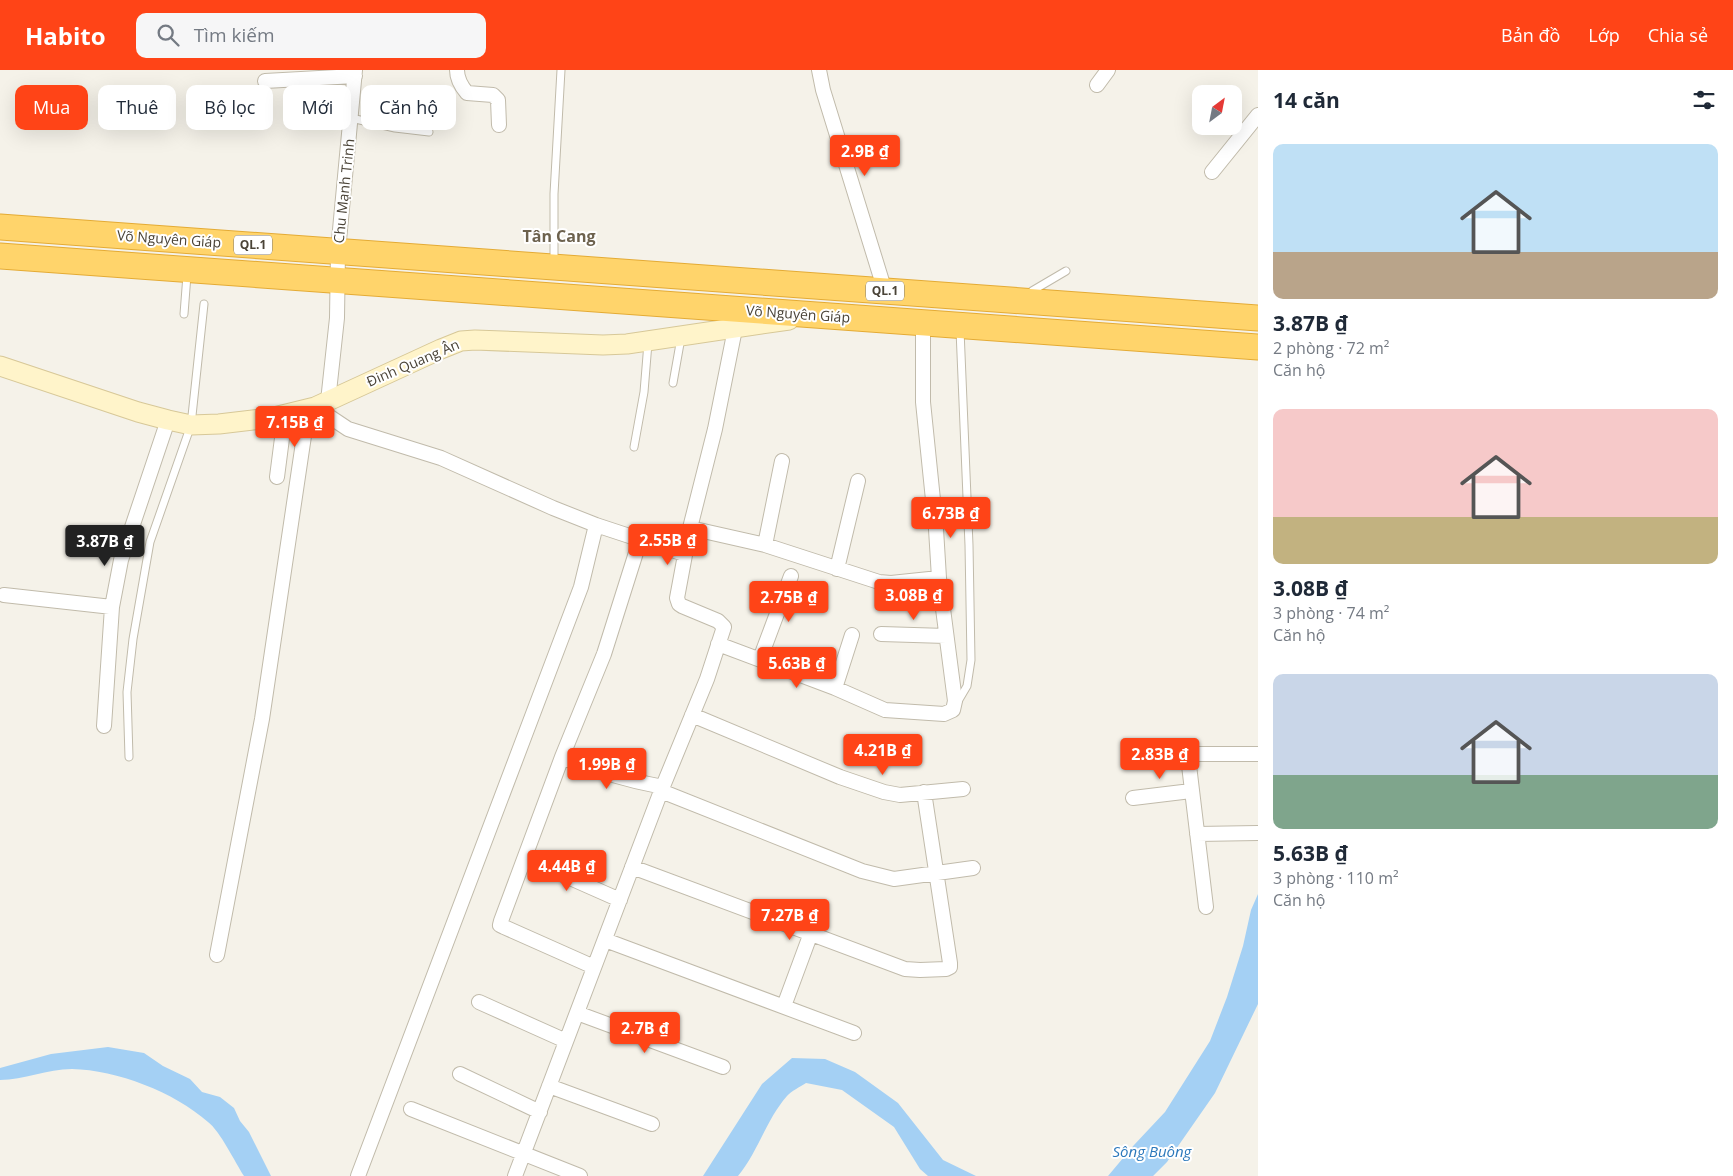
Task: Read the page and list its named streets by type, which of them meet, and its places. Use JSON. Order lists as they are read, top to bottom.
{
  "streets": {
    "highway": ["Võ Nguyên Giáp", "QL.1"],
    "street": ["Chu Mạnh Trinh", "Đinh Quang Ân"]
  },
  "crossings": [
    ["Chu Mạnh Trinh", "Võ Nguyên Giáp"],
    ["Chu Mạnh Trinh", "Đinh Quang Ân"],
    ["Võ Nguyên Giáp", "Đinh Quang Ân"]
  ],
  "districts": ["Tân Cang"],
  "water": ["Sông Buông"],
  "north": "top right",
  "page": {
    "header": "Habito",
    "search": "Tìm kiếm",
    "nav": ["Bản đồ", "Lớp", "Chia sẻ"],
    "heading": "14 căn",
    "chip": [
      "Mua",
      "Thuê",
      "Bộ lọc",
      "Mới",
      "Căn hộ"
    ],
    "list": [
      {
        "name": "3.87B ₫",
        "note": "2 phòng · 72 m² · Căn hộ"
      },
      {
        "name": "3.08B ₫",
        "note": "3 phòng · 74 m² · Căn hộ"
      },
      {
        "name": "5.63B ₫",
        "note": "3 phòng · 110 m² · Căn hộ"
      }
    ],
    "price": [
      "2.9B ₫",
      "7.15B ₫",
      "6.73B ₫",
      "2.55B ₫",
      "3.87B ₫",
      "3.08B ₫",
      "2.75B ₫",
      "5.63B ₫",
      "4.21B ₫",
      "2.83B ₫",
      "1.99B ₫",
      "4.44B ₫",
      "7.27B ₫",
      "2.7B ₫"
    ]
  }
}
